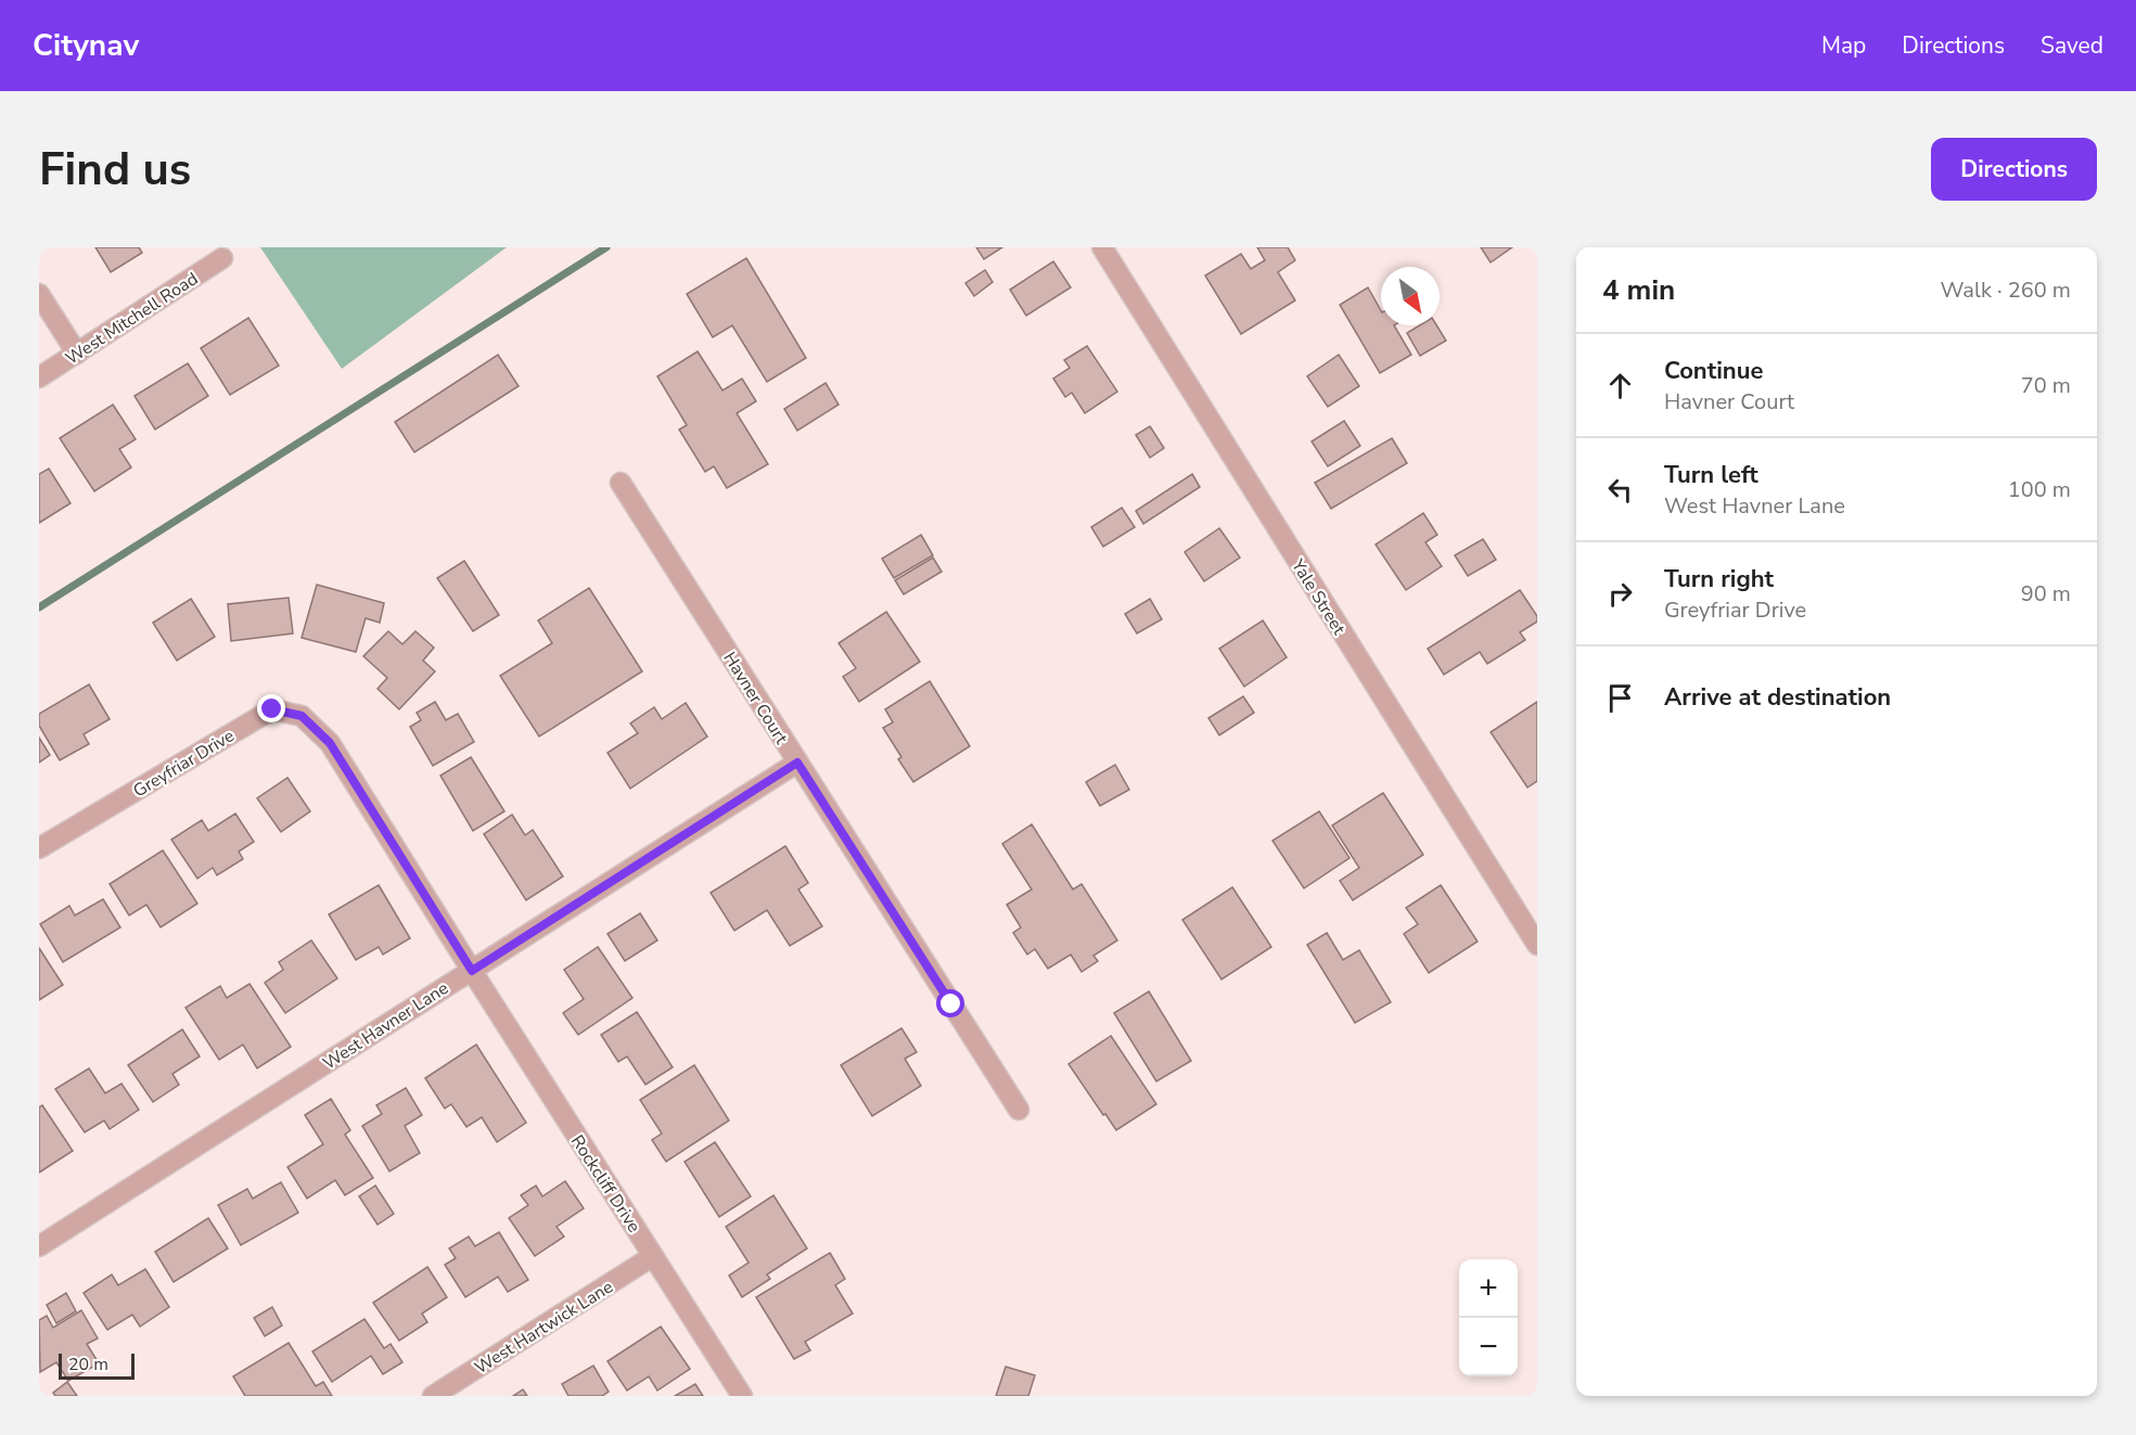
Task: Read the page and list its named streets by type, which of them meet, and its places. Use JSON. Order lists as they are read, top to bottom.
{
  "streets": {
    "street": [
      "West Mitchell Road",
      "Yale Street",
      "Havner Court",
      "Greyfriar Drive",
      "West Havner Lane",
      "Rockcliff Drive",
      "West Hartwick Lane"
    ]
  },
  "crossings": [
    ["Havner Court", "West Havner Lane"],
    ["Greyfriar Drive", "West Havner Lane"],
    ["Greyfriar Drive", "Rockcliff Drive"],
    ["West Havner Lane", "Rockcliff Drive"],
    ["Rockcliff Drive", "West Hartwick Lane"]
  ],
  "scale_bar": "20 m",
  "north": "bottom right",
  "page": {
    "header": "Citynav",
    "nav": ["Map", "Directions", "Saved"],
    "buttons": "Directions",
    "title": "Find us",
    "heading": ["4 min", "Walk · 260 m"],
    "list": [
      ["Continue", "Havner Court", "70 m"],
      ["Turn left", "West Havner Lane", "100 m"],
      ["Turn right", "Greyfriar Drive", "90 m"],
      "Arrive at destination"
    ],
    "map_buttons": ["+", "−"],
    "scale": "20 m"
  }
}
